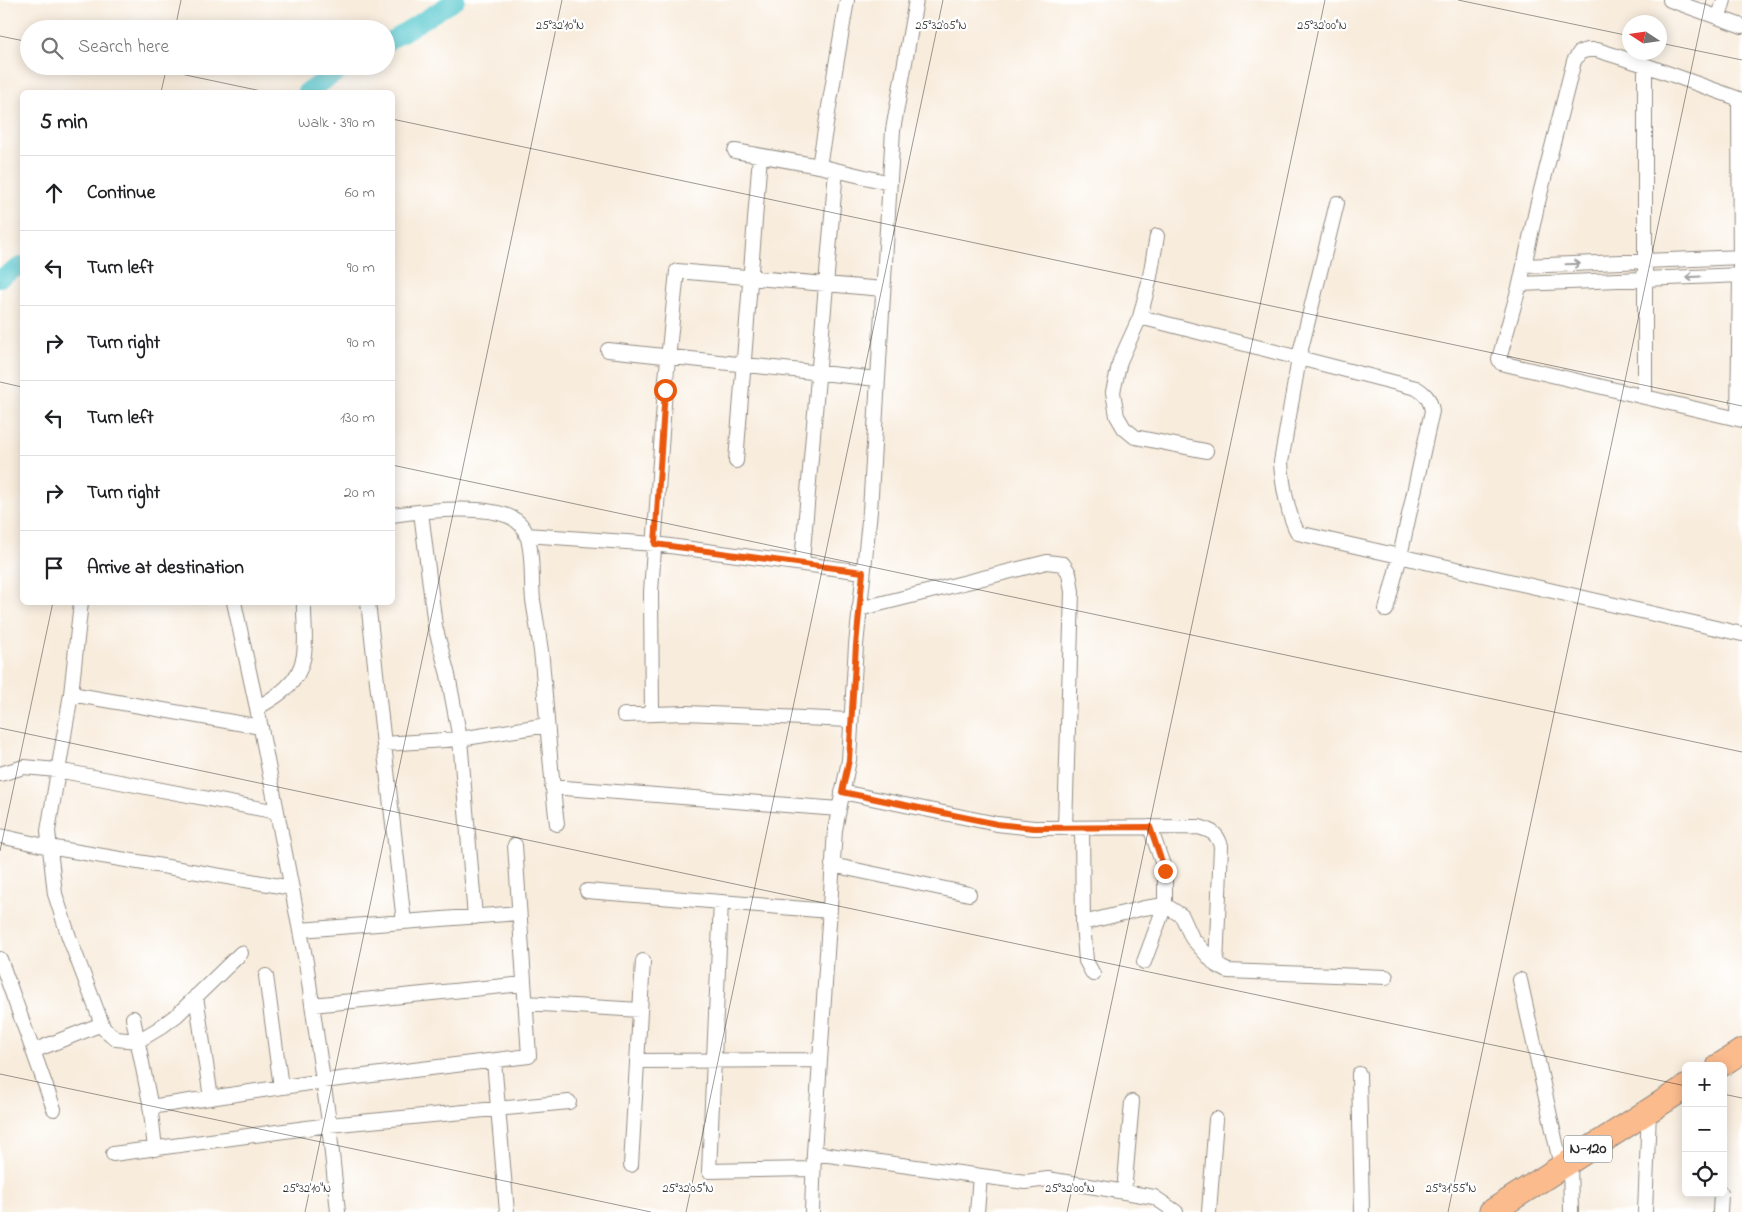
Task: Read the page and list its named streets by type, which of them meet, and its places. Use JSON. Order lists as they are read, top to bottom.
{
  "streets": {
    "highway": ["N-120"]
  },
  "north": "left",
  "page": {
    "search": "Search here",
    "heading": ["5 min", "Walk · 390 m"],
    "list": [
      ["Continue", "60 m"],
      ["Turn left", "90 m"],
      ["Turn right", "90 m"],
      ["Turn left", "130 m"],
      ["Turn right", "20 m"],
      "Arrive at destination"
    ],
    "map_buttons": ["+", "−"]
  },
  "coordinates": [
    "25°32'10\"N",
    "25°32'05\"N",
    "25°32'00\"N",
    "25°31'55\"N"
  ]
}
